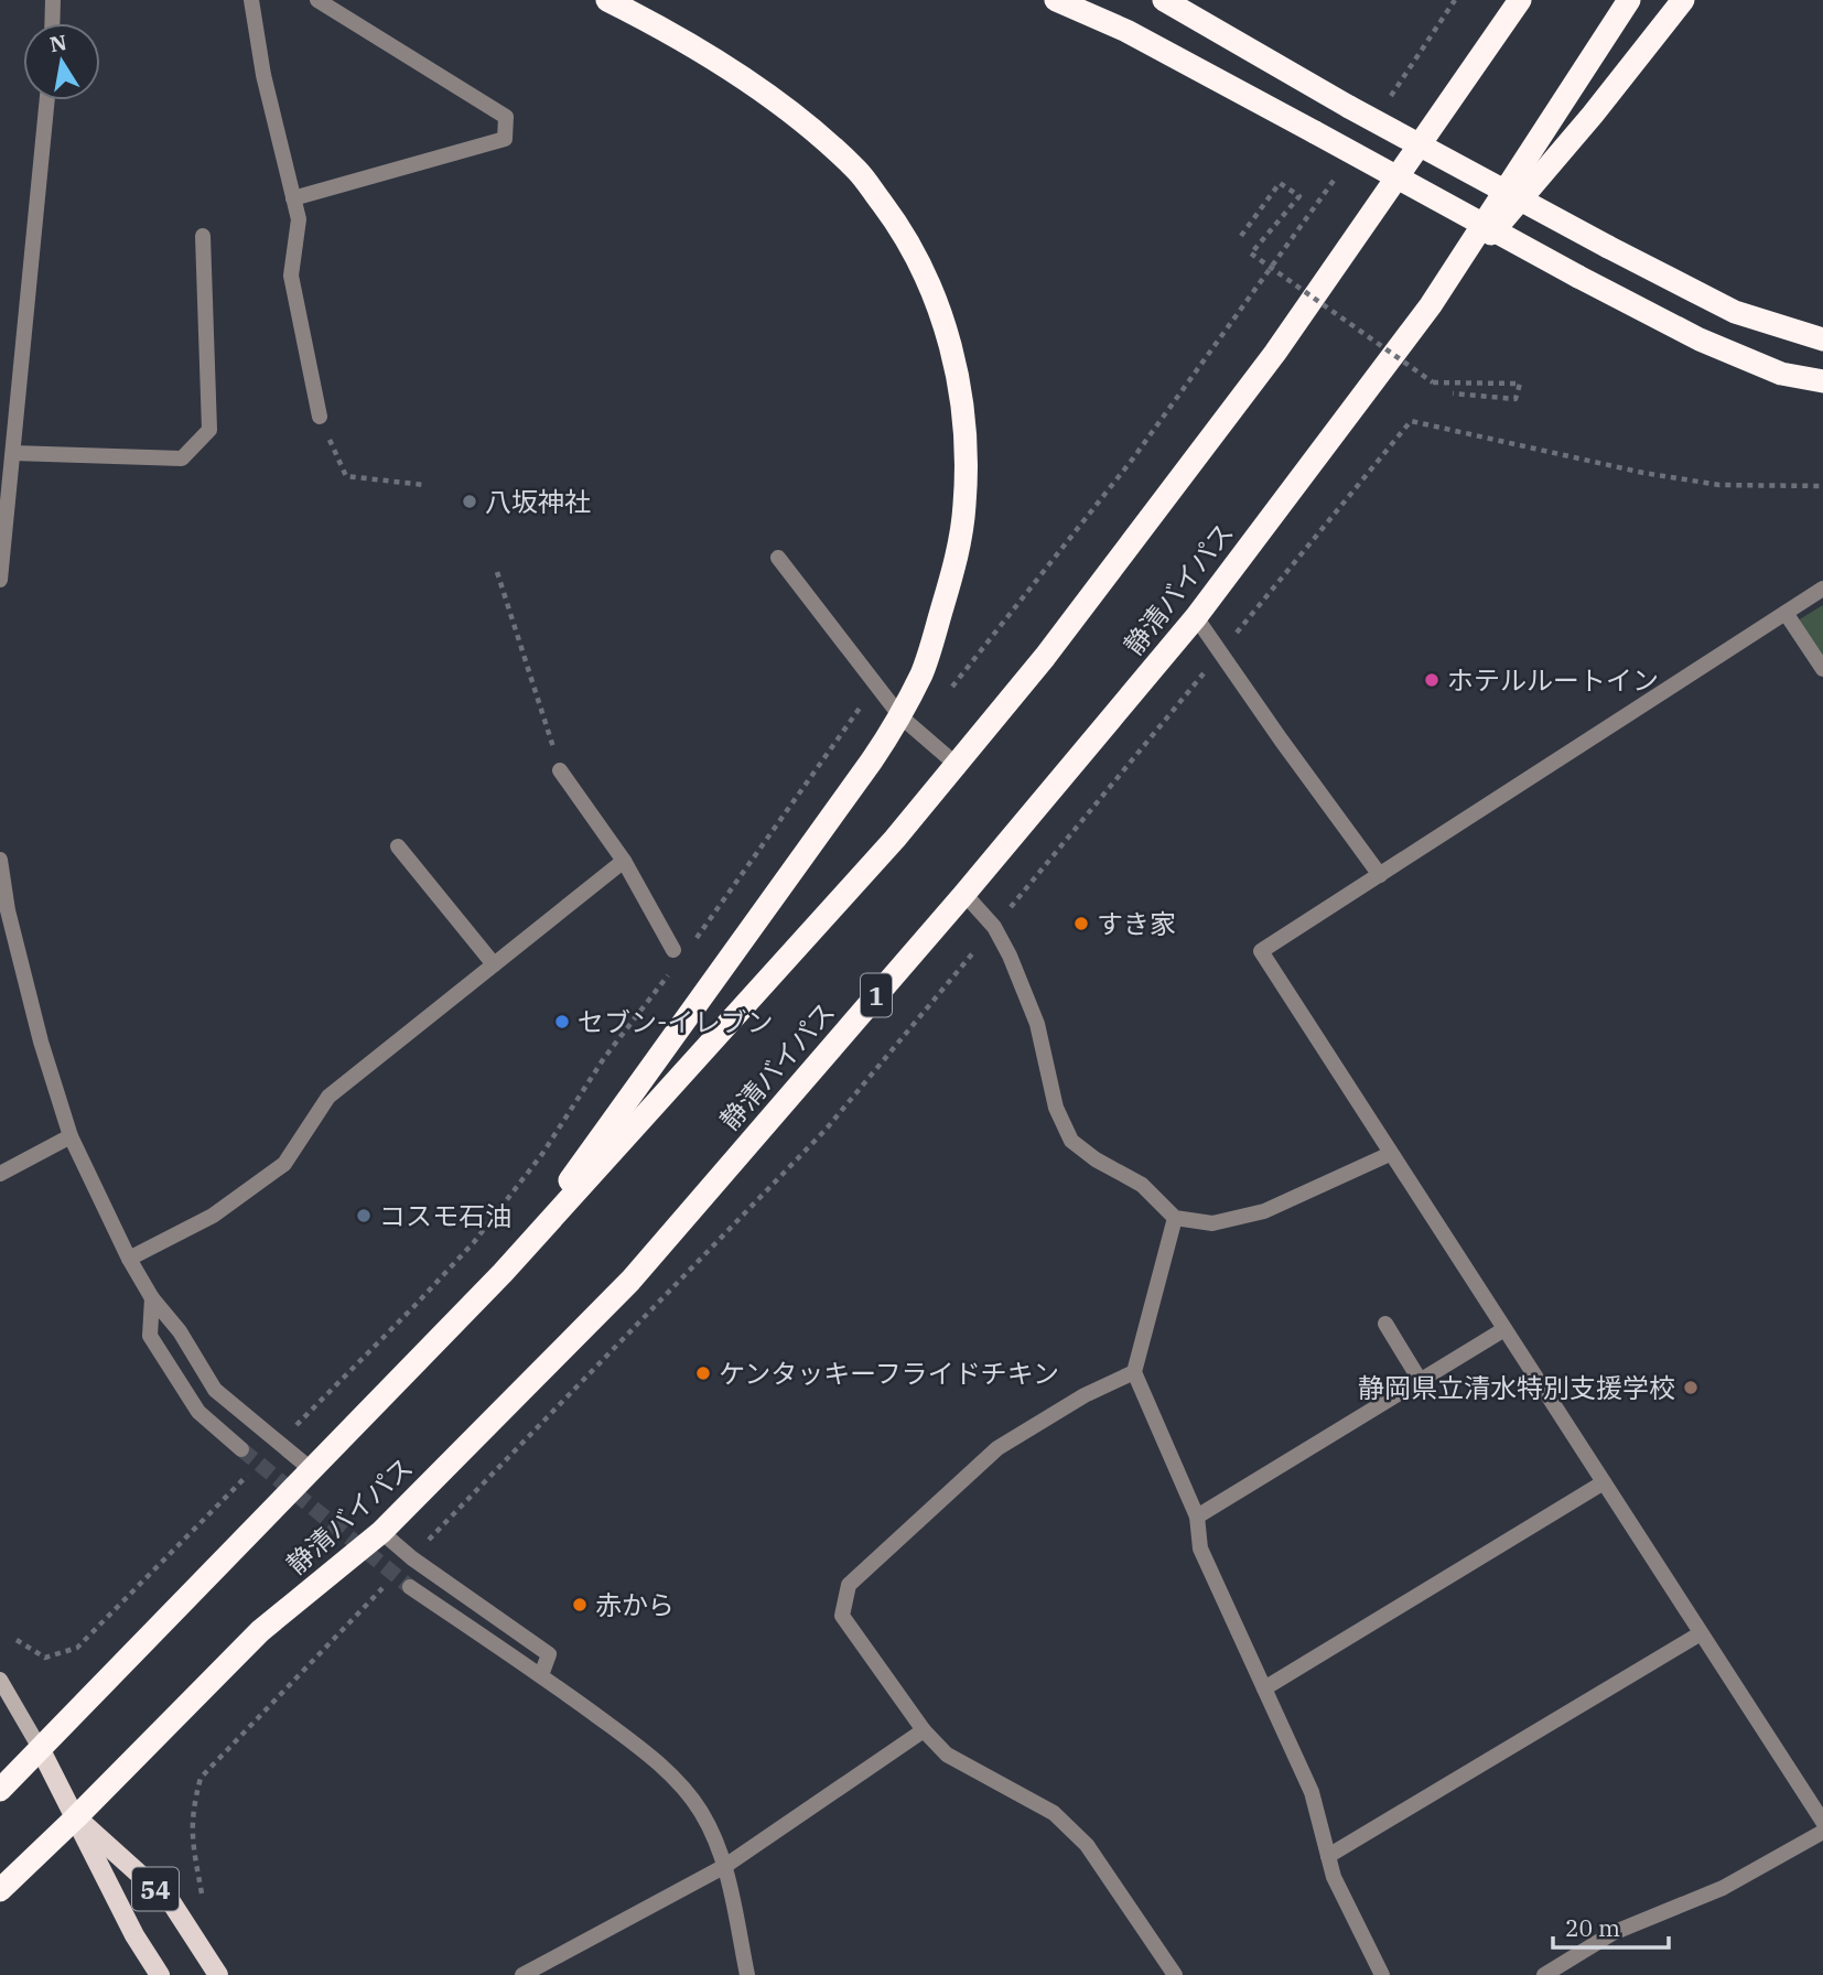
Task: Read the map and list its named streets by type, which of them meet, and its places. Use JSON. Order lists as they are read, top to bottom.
{
  "streets": {
    "highway": ["静清バイパス", "1"],
    "main road": ["54"]
  },
  "crossings": [
    ["静清バイパス", "54"]
  ],
  "places": [
    "八坂神社",
    "ホテルルートイン",
    "すき家",
    "セブン-イレブン",
    "コスモ石油",
    "ケンタッキーフライドチキン",
    "静岡県立清水特別支援学校",
    "赤から"
  ],
  "scale_bar": "20 m",
  "north": "top"
}
